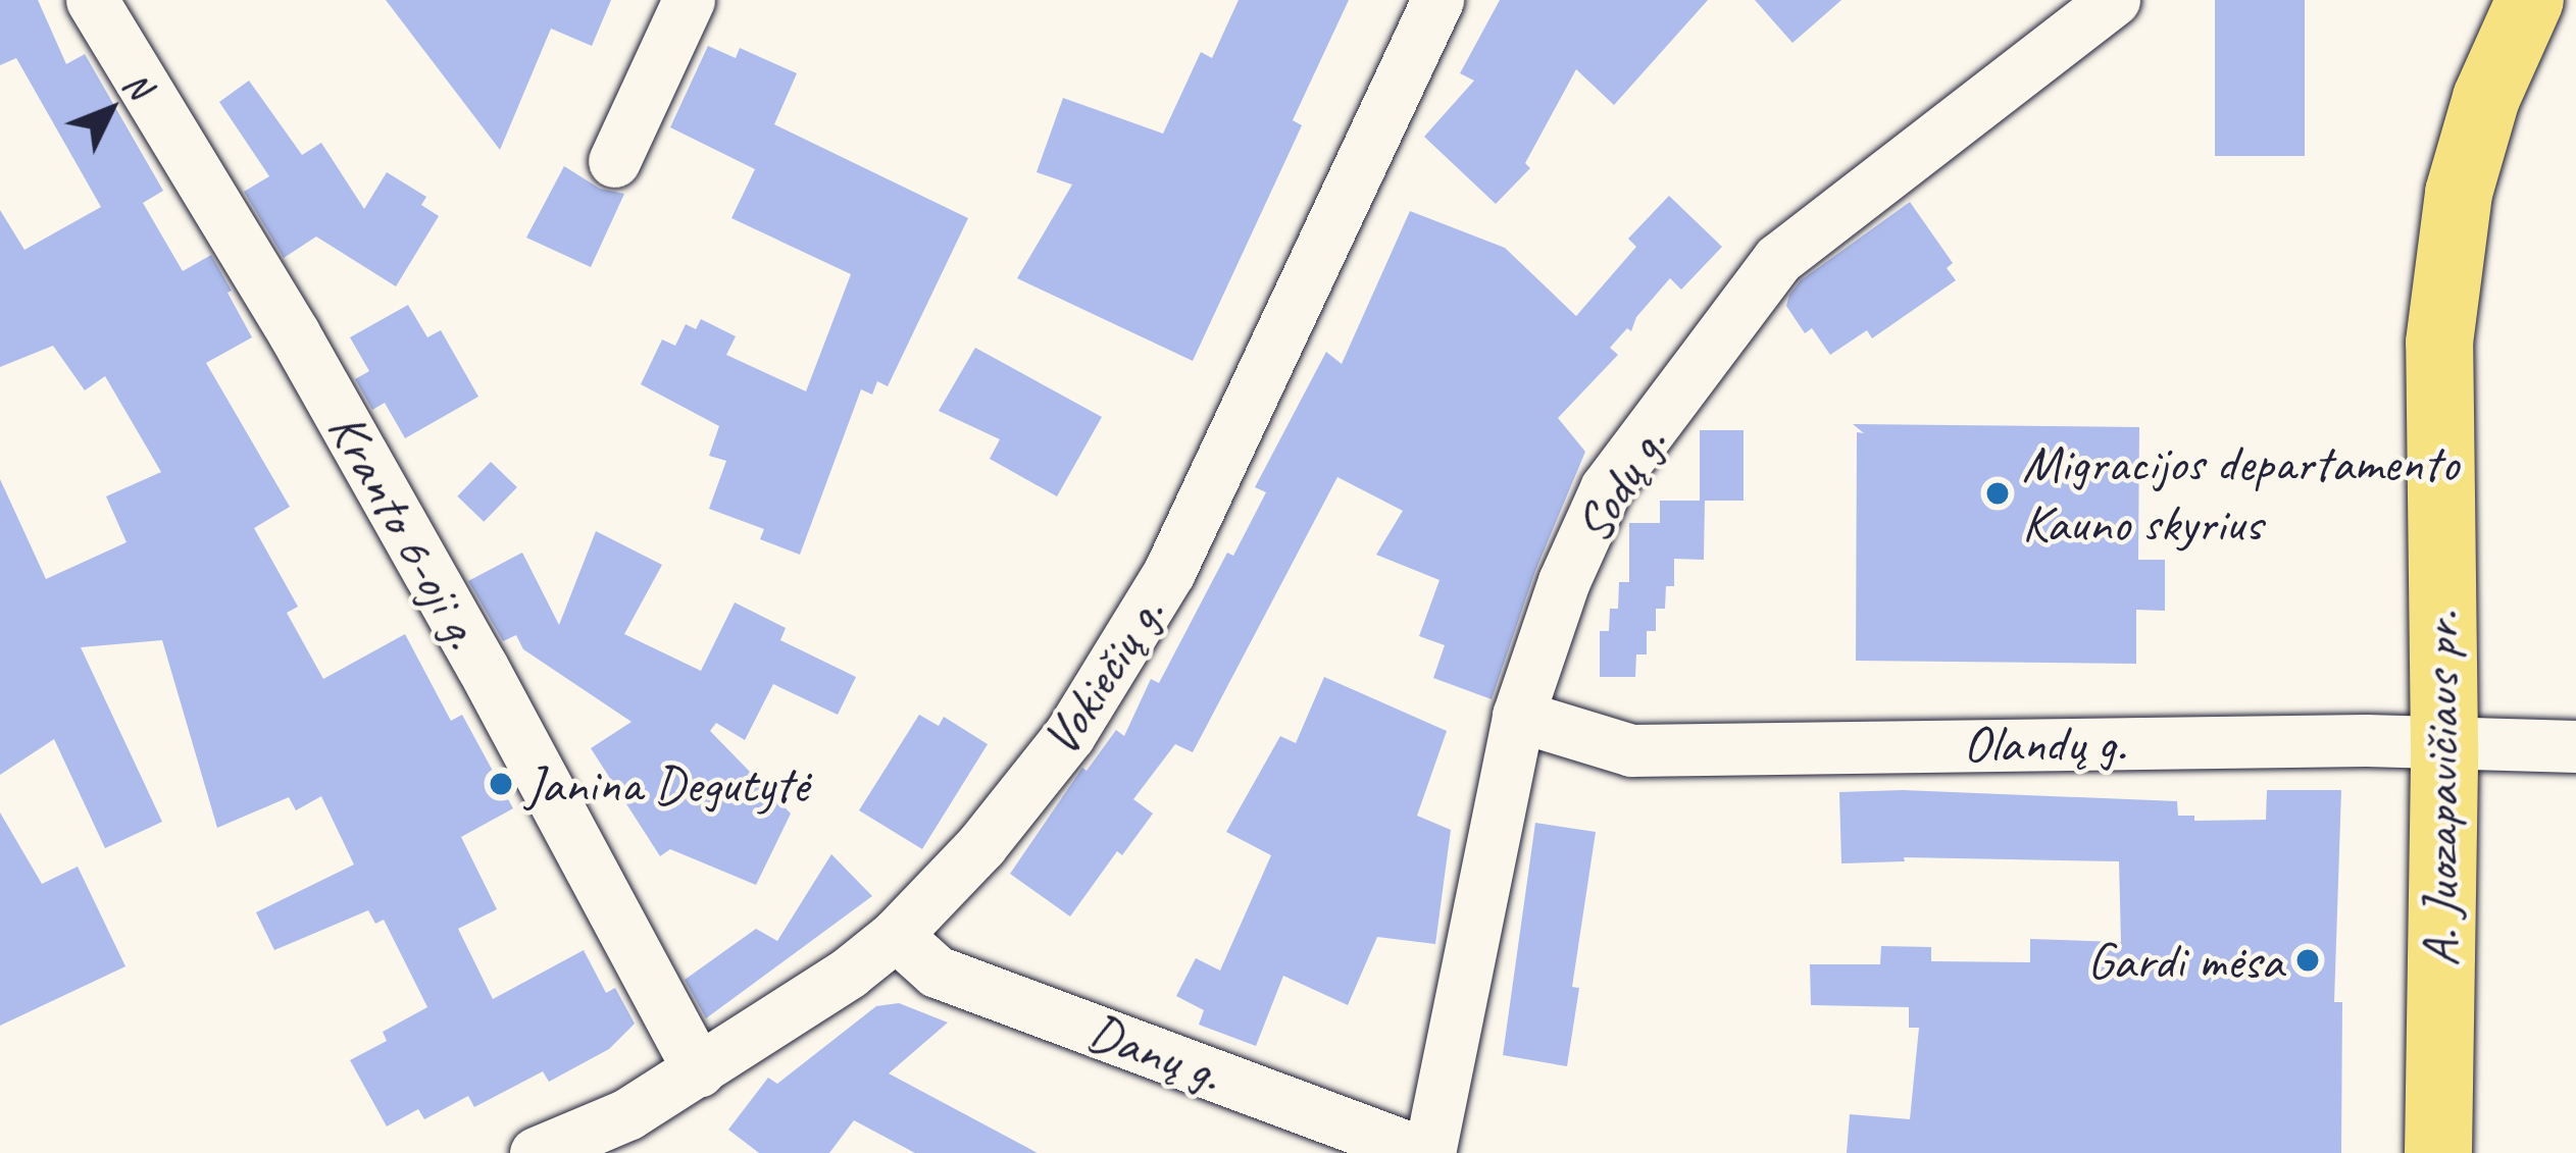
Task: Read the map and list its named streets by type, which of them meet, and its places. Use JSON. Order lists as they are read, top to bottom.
{
  "streets": {
    "main road": ["A. Juozapavičiaus pr."],
    "street": [
      "Sodų g.",
      "Kranto 6-oji g.",
      "Vokiečių g.",
      "Olandų g.",
      "Danų g."
    ]
  },
  "crossings": [
    ["Sodų g.", "Olandų g."],
    ["Sodų g.", "Danų g."],
    ["Kranto 6-oji g.", "Vokiečių g."],
    ["Vokiečių g.", "Danų g."],
    ["Olandų g.", "A. Juozapavičiaus pr."]
  ],
  "places": ["Migracijos departamento Kauno skyrius", "Janina Degutytė", "Gardi mėsa"],
  "north": "top right"
}
